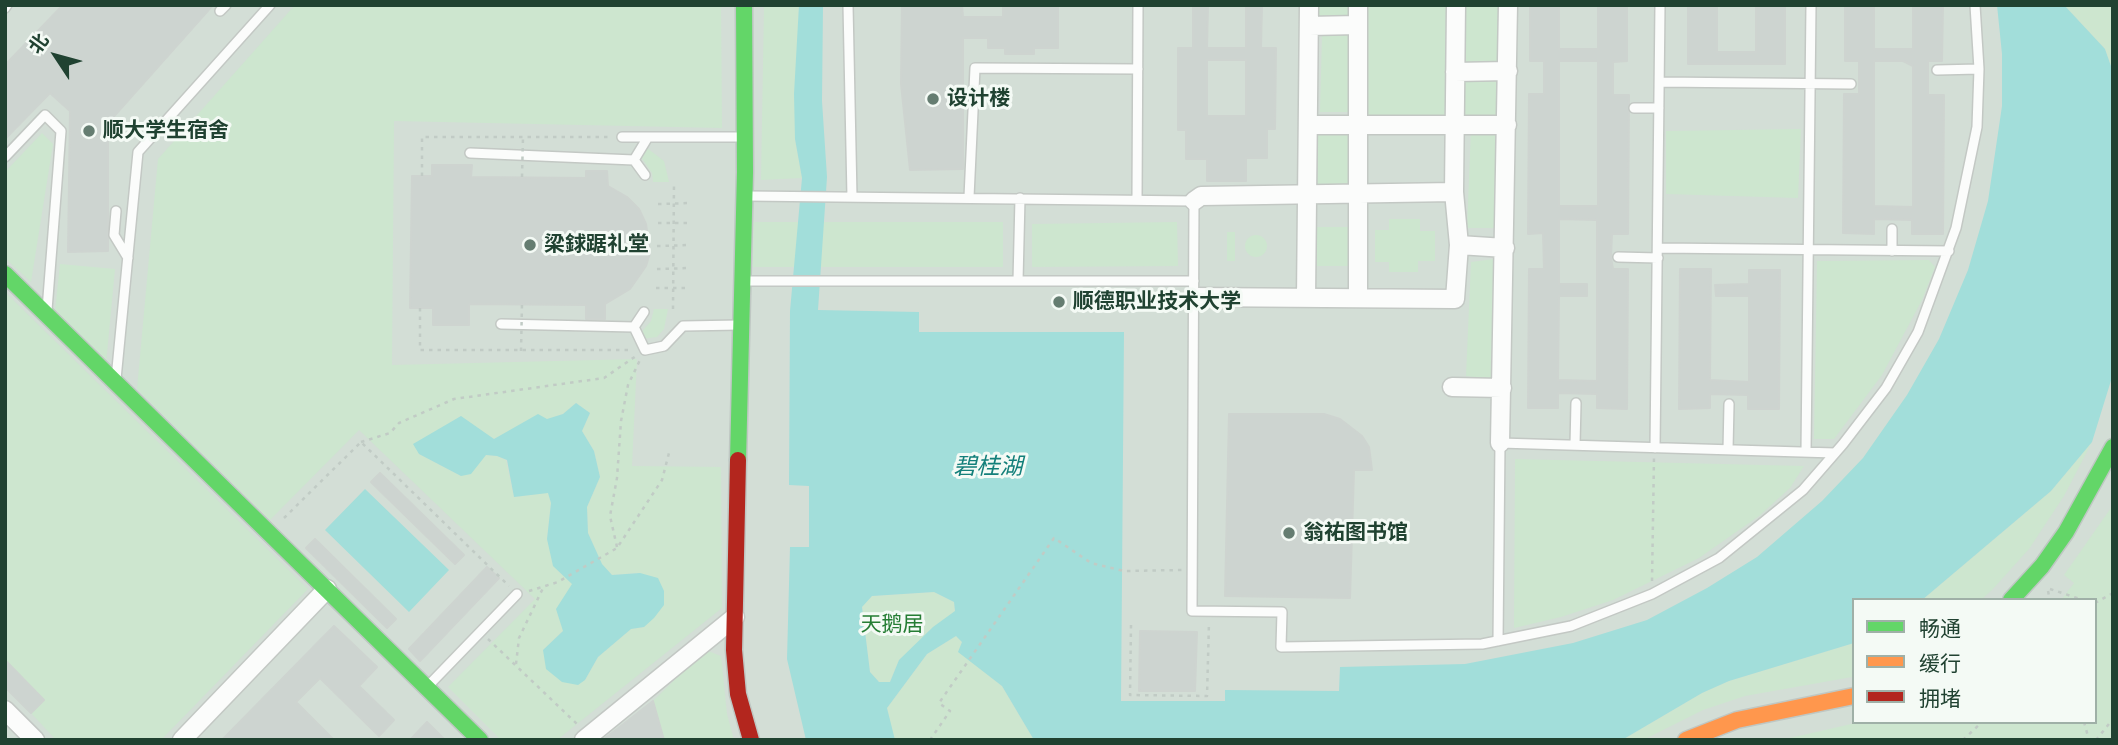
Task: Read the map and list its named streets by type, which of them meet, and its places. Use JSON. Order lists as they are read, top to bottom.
{
  "water": ["碧桂湖"],
  "parks": ["天鹅居"],
  "places": [
    "设计楼",
    "顺大学生宿舍",
    "梁銶踞礼堂",
    "顺德职业技术大学",
    "翁祐图书馆"
  ],
  "legend": ["畅通", "缓行", "拥堵"],
  "north": "top left"
}
